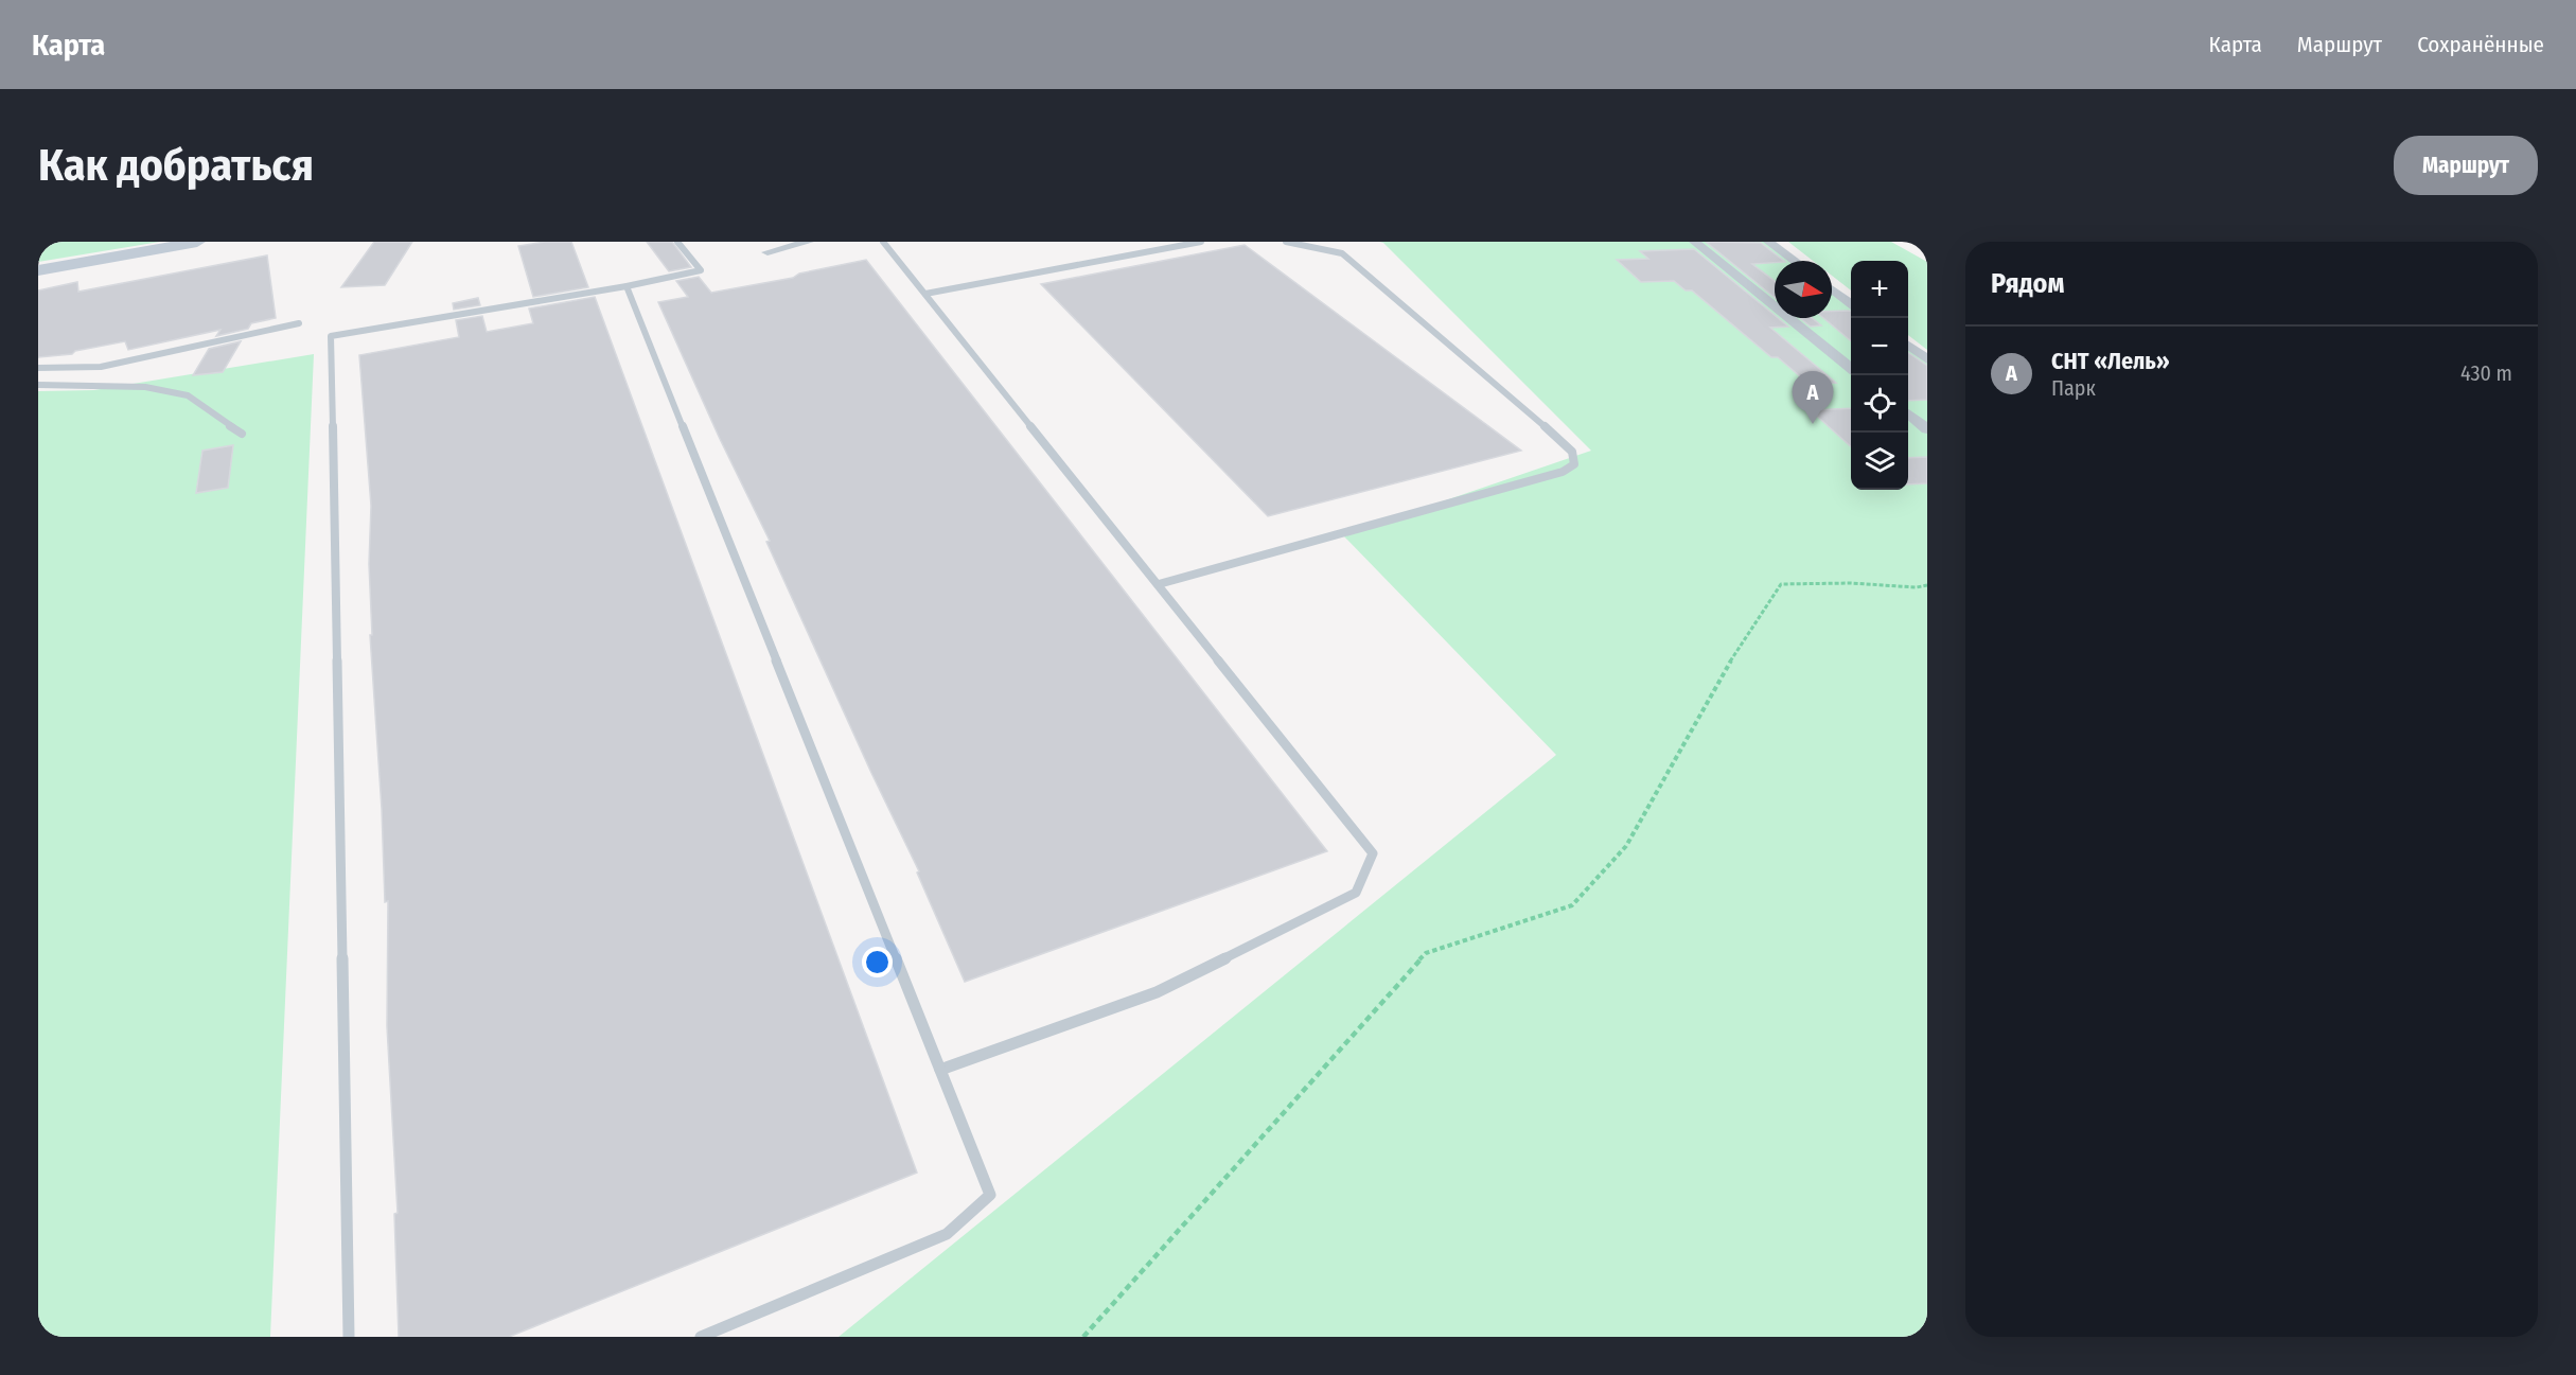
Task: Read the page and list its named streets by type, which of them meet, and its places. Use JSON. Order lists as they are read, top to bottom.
{
  "north": "right",
  "page": {
    "header": "Карта",
    "nav": ["Карта", "Маршрут", "Сохранённые"],
    "buttons": "Маршрут",
    "title": "Как добраться",
    "heading": "Рядом",
    "map_buttons": ["+", "−"],
    "list": [
      {
        "mark": "A",
        "name": "СНТ «Лель»",
        "note": "Парк",
        "value": "430 m"
      }
    ],
    "pins": "A"
  }
}
